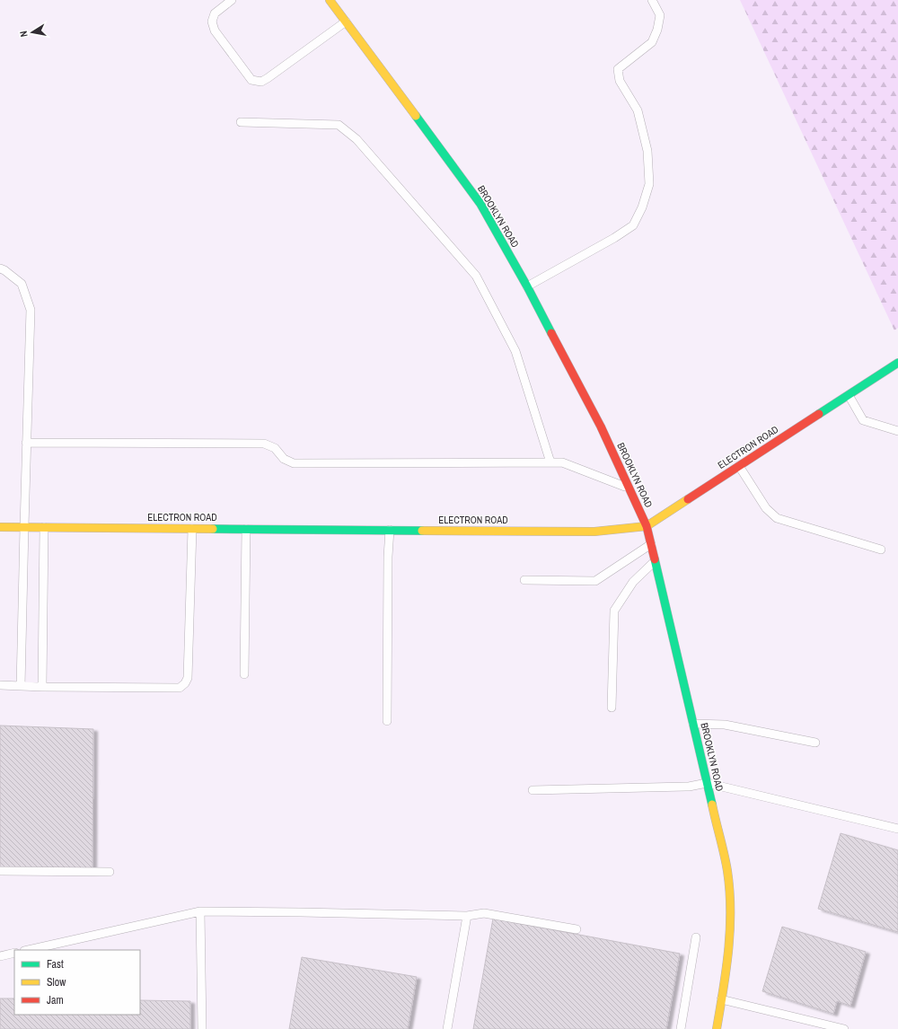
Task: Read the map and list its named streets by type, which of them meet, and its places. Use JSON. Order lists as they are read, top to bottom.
{
  "streets": {
    "street": ["BROOKLYN ROAD", "ELECTRON ROAD"]
  },
  "crossings": [
    ["BROOKLYN ROAD", "ELECTRON ROAD"]
  ],
  "legend": ["Fast", "Slow", "Jam"],
  "north": "left"
}
